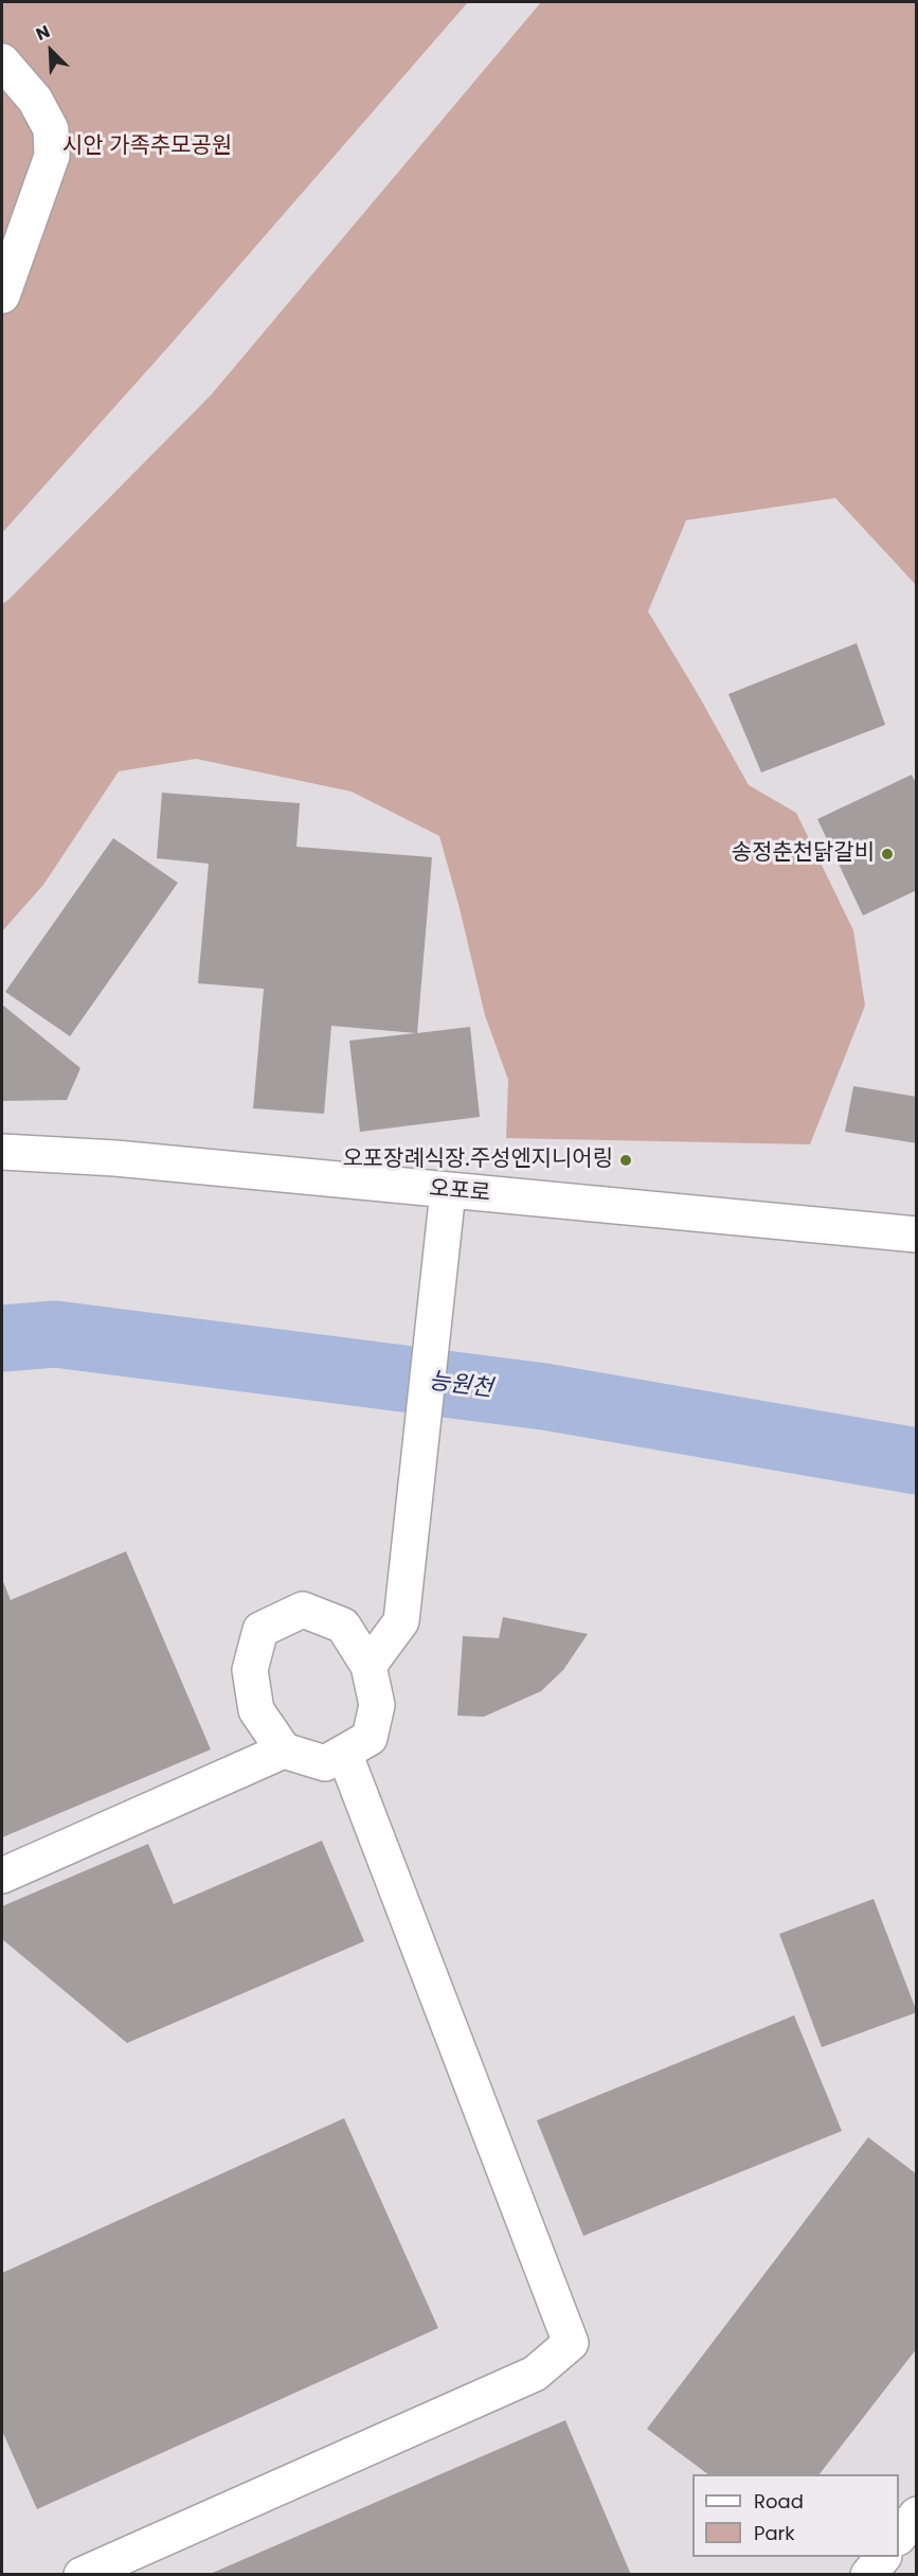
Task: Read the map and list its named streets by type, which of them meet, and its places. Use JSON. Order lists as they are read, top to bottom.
{
  "streets": {
    "street": ["오포로"]
  },
  "water": ["능원천"],
  "parks": ["시안 가족추모공원"],
  "places": ["송정춘천닭갈비", "오포장례식장.주성엔지니어링"],
  "legend": ["Road", "Park"],
  "north": "top left"
}
